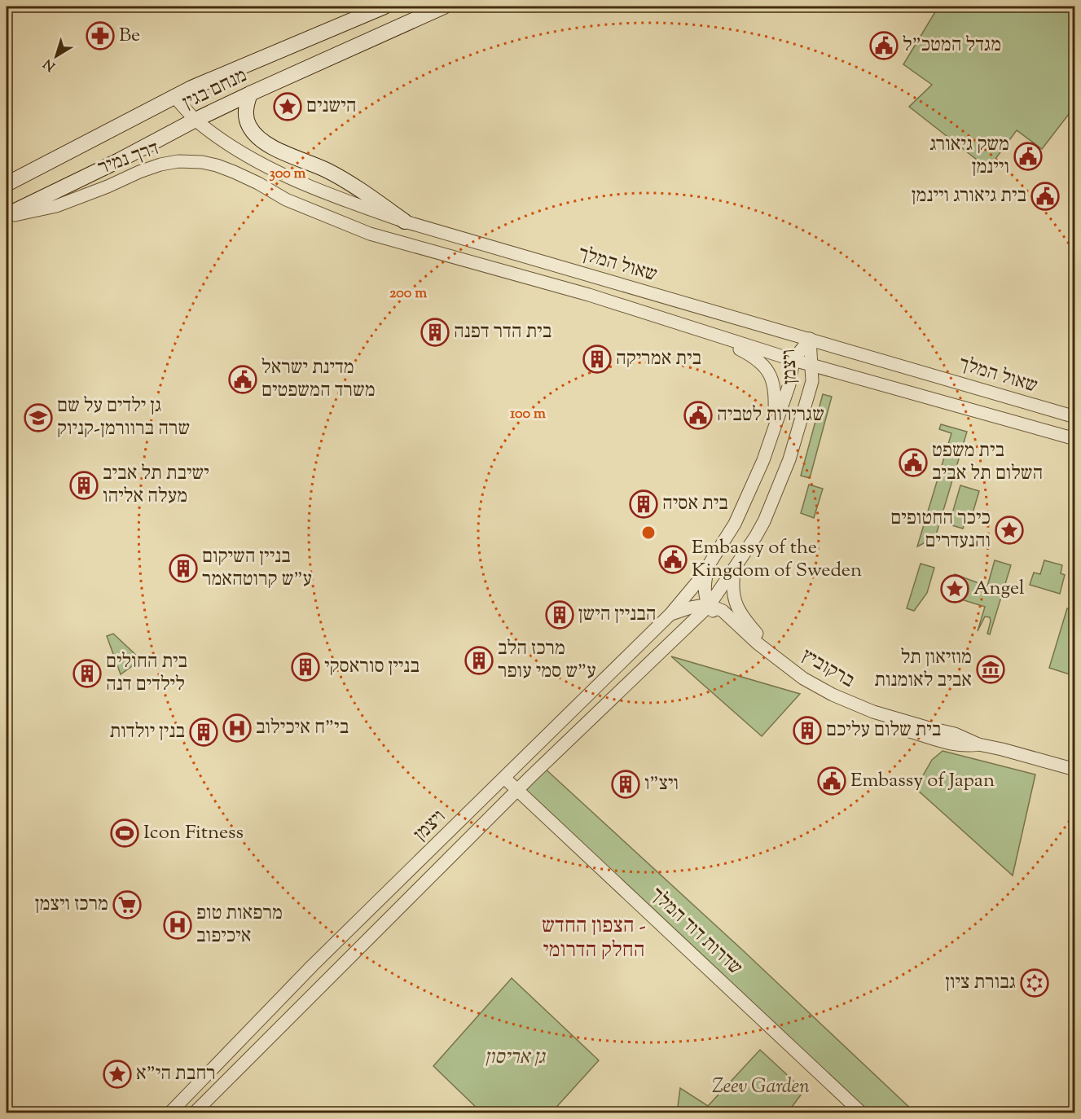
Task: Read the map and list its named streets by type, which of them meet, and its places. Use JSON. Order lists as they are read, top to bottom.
{
  "streets": {
    "main road": ["מנחם בגין"],
    "street": [
      "דרך נמיר",
      "שאול המלך",
      "ויצמן",
      "ברקוביץ",
      "שדרות דוד המלך"
    ]
  },
  "crossings": [
    ["מנחם בגין", "דרך נמיר"],
    ["מנחם בגין", "שאול המלך"],
    ["דרך נמיר", "שאול המלך"],
    ["שאול המלך", "ויצמן"],
    ["ויצמן", "ברקוביץ"],
    ["ויצמן", "שדרות דוד המלך"]
  ],
  "districts": ["הצפון החדש - החלק הדרומי"],
  "parks": ["גן אריסון", "Zeev Garden"],
  "places": {
    "pharmacy": ["Be"],
    "public building": [
      "מגדל המטכ\"ל",
      "משק גיאורג ויינמן",
      "בית גיאורג ויינמן",
      "מדינת ישראל משרד המשפטים",
      "שגרירות לטביה",
      "בית משפט השלום תל אביב",
      "Embassy of the Kingdom of Sweden",
      "Embassy of Japan"
    ],
    "place": [
      "הישנים",
      "כיכר החטופים והנעדרים",
      "Angel",
      "רחבת הי\"א"
    ],
    "building": [
      "בית הדר דפנה",
      "בית אמריקה",
      "ישיבת תל אביב מעלה אליהו",
      "בית אסיה",
      "בניין השיקום ע\"ש קרוטהאמר",
      "הבניין הישן",
      "מרכז הלב ע\"ש סמי עופר",
      "בניין סוראסקי",
      "בית החולים לילדים דנה",
      "בית שלום עליכם",
      "בנין יולדות",
      "ויצ\"ו"
    ],
    "school or university": ["גן ילדים על שם שרה ברוורמן-קניוק"],
    "museum": ["מוזיאון תל אביב לאומנות"],
    "hospital": ["בי\"ח איכילוב", "מרפאות טופ איכיפוב"],
    "sports": ["Icon Fitness"],
    "supermarket": ["מרכז ויצמן"],
    "synagogue": ["גבורת ציון"]
  },
  "north": "bottom left",
  "rings": ["300 m", "200 m", "100 m"]
}
